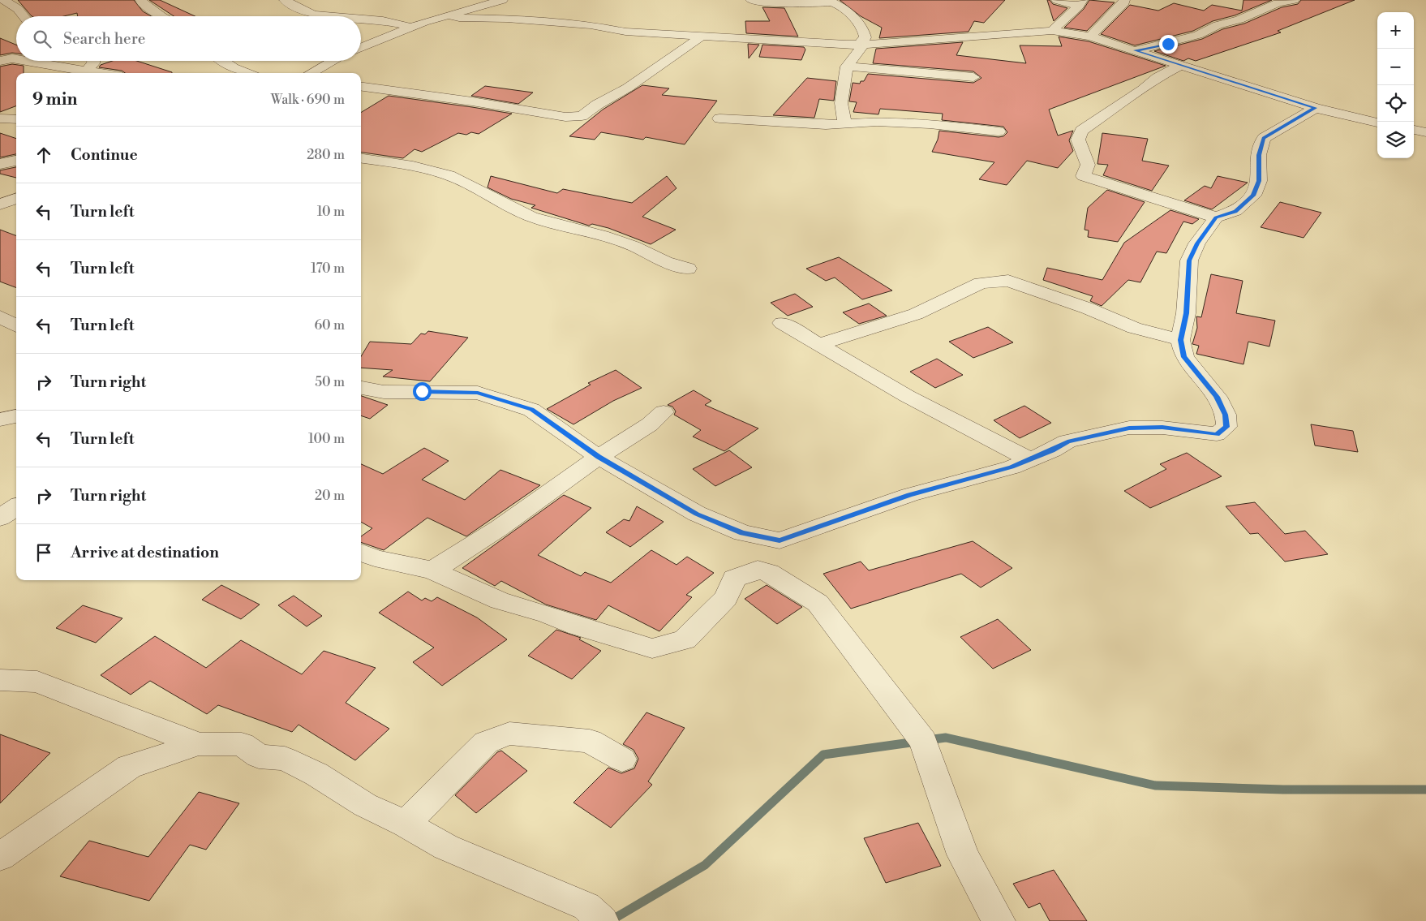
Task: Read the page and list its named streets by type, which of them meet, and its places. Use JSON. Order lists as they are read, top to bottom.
{
  "page": {
    "map_buttons": ["+", "−"],
    "search": "Search here",
    "heading": ["9 min", "Walk · 690 m"],
    "list": [
      ["Continue", "280 m"],
      ["Turn left", "10 m"],
      ["Turn left", "170 m"],
      ["Turn left", "60 m"],
      ["Turn right", "50 m"],
      ["Turn left", "100 m"],
      ["Turn right", "20 m"],
      "Arrive at destination"
    ]
  }
}
